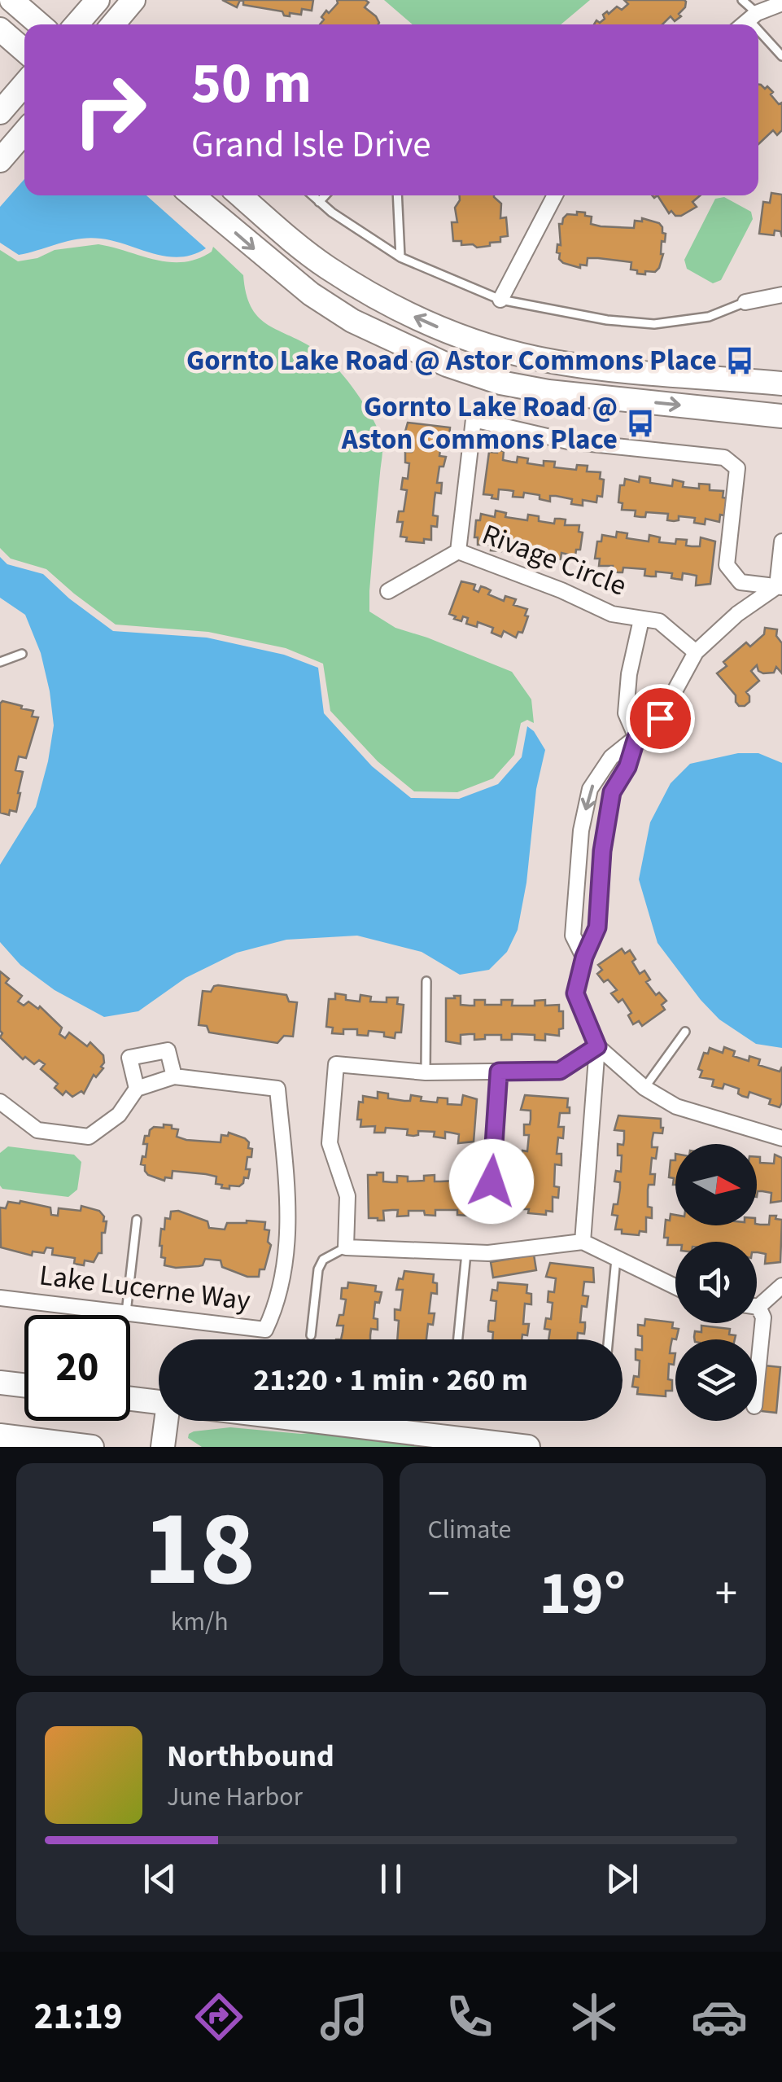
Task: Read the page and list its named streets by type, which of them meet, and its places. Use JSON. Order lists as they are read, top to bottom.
{
  "streets": {
    "street": ["Rivage Circle", "Lake Lucerne Way"]
  },
  "places": {
    "bus stop": ["Gornto Lake Road @ Astor Commons Place", "Gornto Lake Road @ Aston Commons Place"]
  },
  "north": "right",
  "page": {
    "turn": ["50 m", "Grand Isle Drive"],
    "limit": "20",
    "trip": "21:20 · 1 min · 260 m",
    "tile": [
      ["18", "km/h"],
      "Climate"
    ],
    "heat": ["−", "19°", "+"],
    "song": ["Northbound", "June Harbor"],
    "tabs": "21:19"
  }
}
